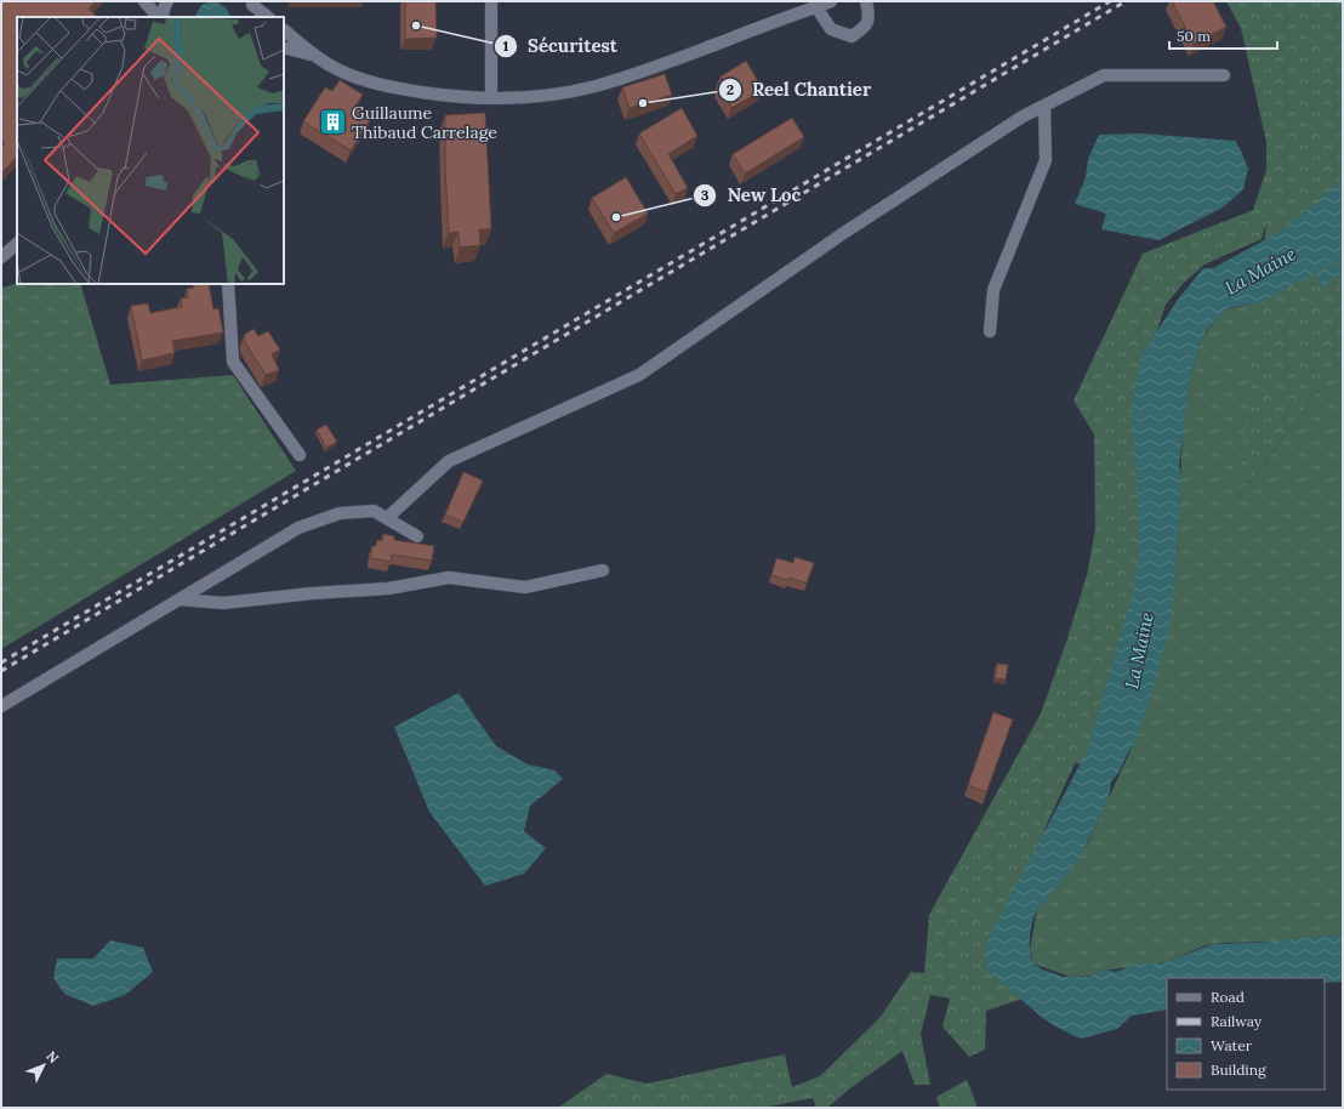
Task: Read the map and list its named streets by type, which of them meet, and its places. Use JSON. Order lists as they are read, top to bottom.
{
  "water": ["La Maine"],
  "places": {
    "other": ["Sécuritest", "Reel Chantier", "New Loc"],
    "building": ["Guillaume Thibaud Carrelage"]
  },
  "legend": [
    "Road",
    "Railway",
    "Water",
    "Building"
  ],
  "scale_bar": "50 m",
  "north": "top right"
}
